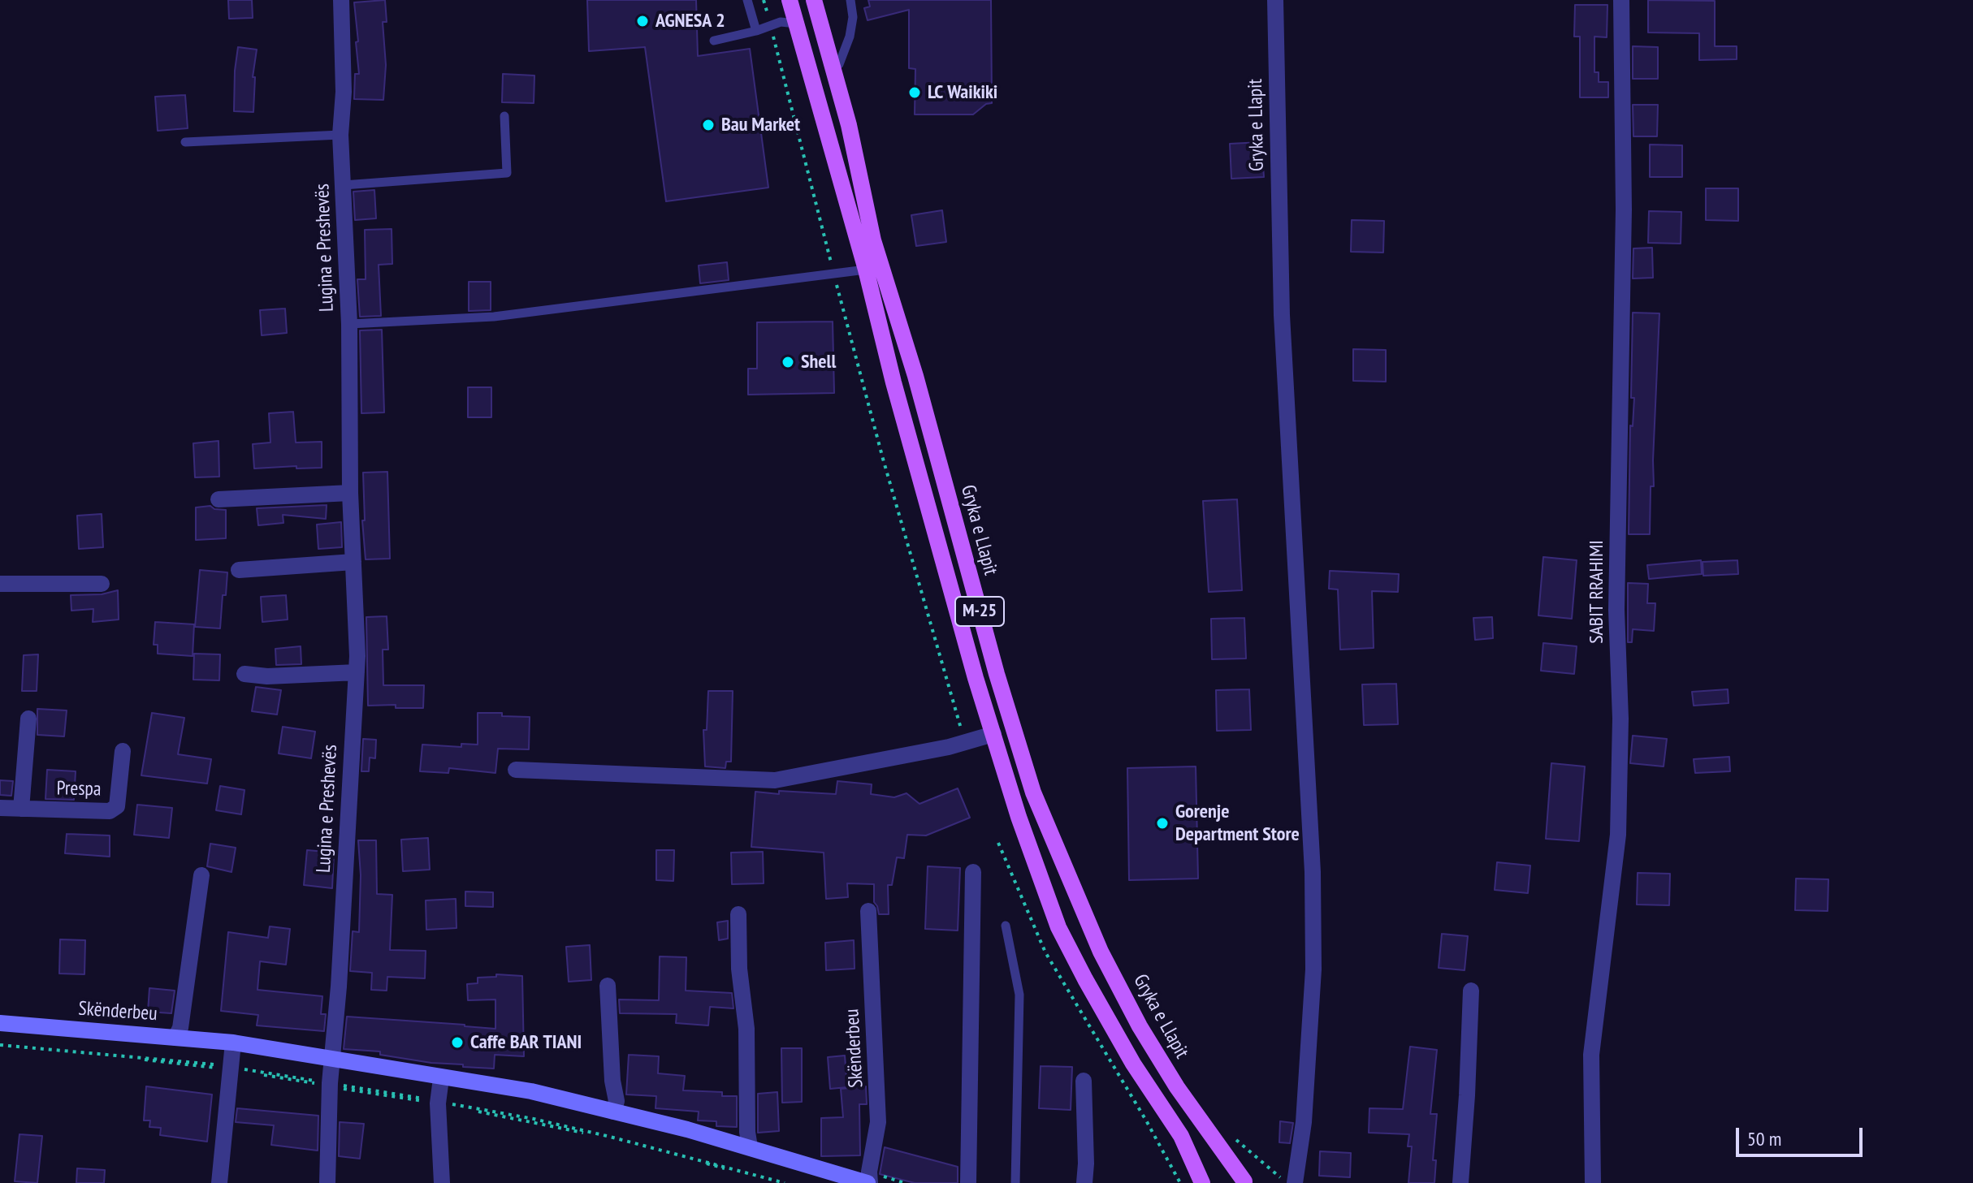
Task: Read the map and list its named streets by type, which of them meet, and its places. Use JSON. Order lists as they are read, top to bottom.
{
  "streets": {
    "main road": ["Gryka e Llapit", "M-25", "Skënderbeu"],
    "street": ["Lugina e Preshevës", "SABIT RRAHIMI", "Prespa"]
  },
  "crossings": [
    ["Lugina e Preshevës", "Skënderbeu"]
  ],
  "places": [
    "AGNESA 2",
    "LC Waikiki",
    "Bau Market",
    "Shell",
    "Gorenje Department Store",
    "Caffe BAR TIANI"
  ],
  "scale_bar": "50 m"
}
